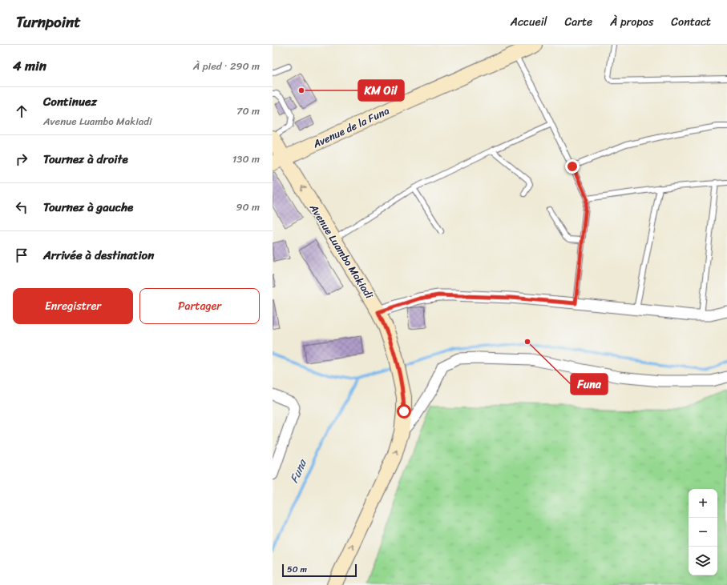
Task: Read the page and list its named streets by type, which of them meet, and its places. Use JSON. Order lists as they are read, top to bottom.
{
  "streets": {
    "main road": ["Avenue de la Funa", "Avenue Luambo Makiadi"]
  },
  "crossings": [
    ["Avenue de la Funa", "Avenue Luambo Makiadi"]
  ],
  "one_way": ["Avenue Luambo Makiadi"],
  "water": ["Funa"],
  "places": ["KM Oil", "Funa"],
  "scale_bar": "50 m",
  "page": {
    "header": "Turnpoint",
    "nav": [
      "Accueil",
      "Carte",
      "À propos",
      "Contact"
    ],
    "heading": ["4 min", "À pied · 290 m"],
    "list": [
      ["Continuez", "Avenue Luambo Makiadi", "70 m"],
      ["Tournez à droite", "130 m"],
      ["Tournez à gauche", "90 m"],
      "Arrivée à destination"
    ],
    "buttons": ["Enregistrer", "Partager"],
    "map_buttons": ["+", "−"],
    "scale": "50 m"
  }
}
